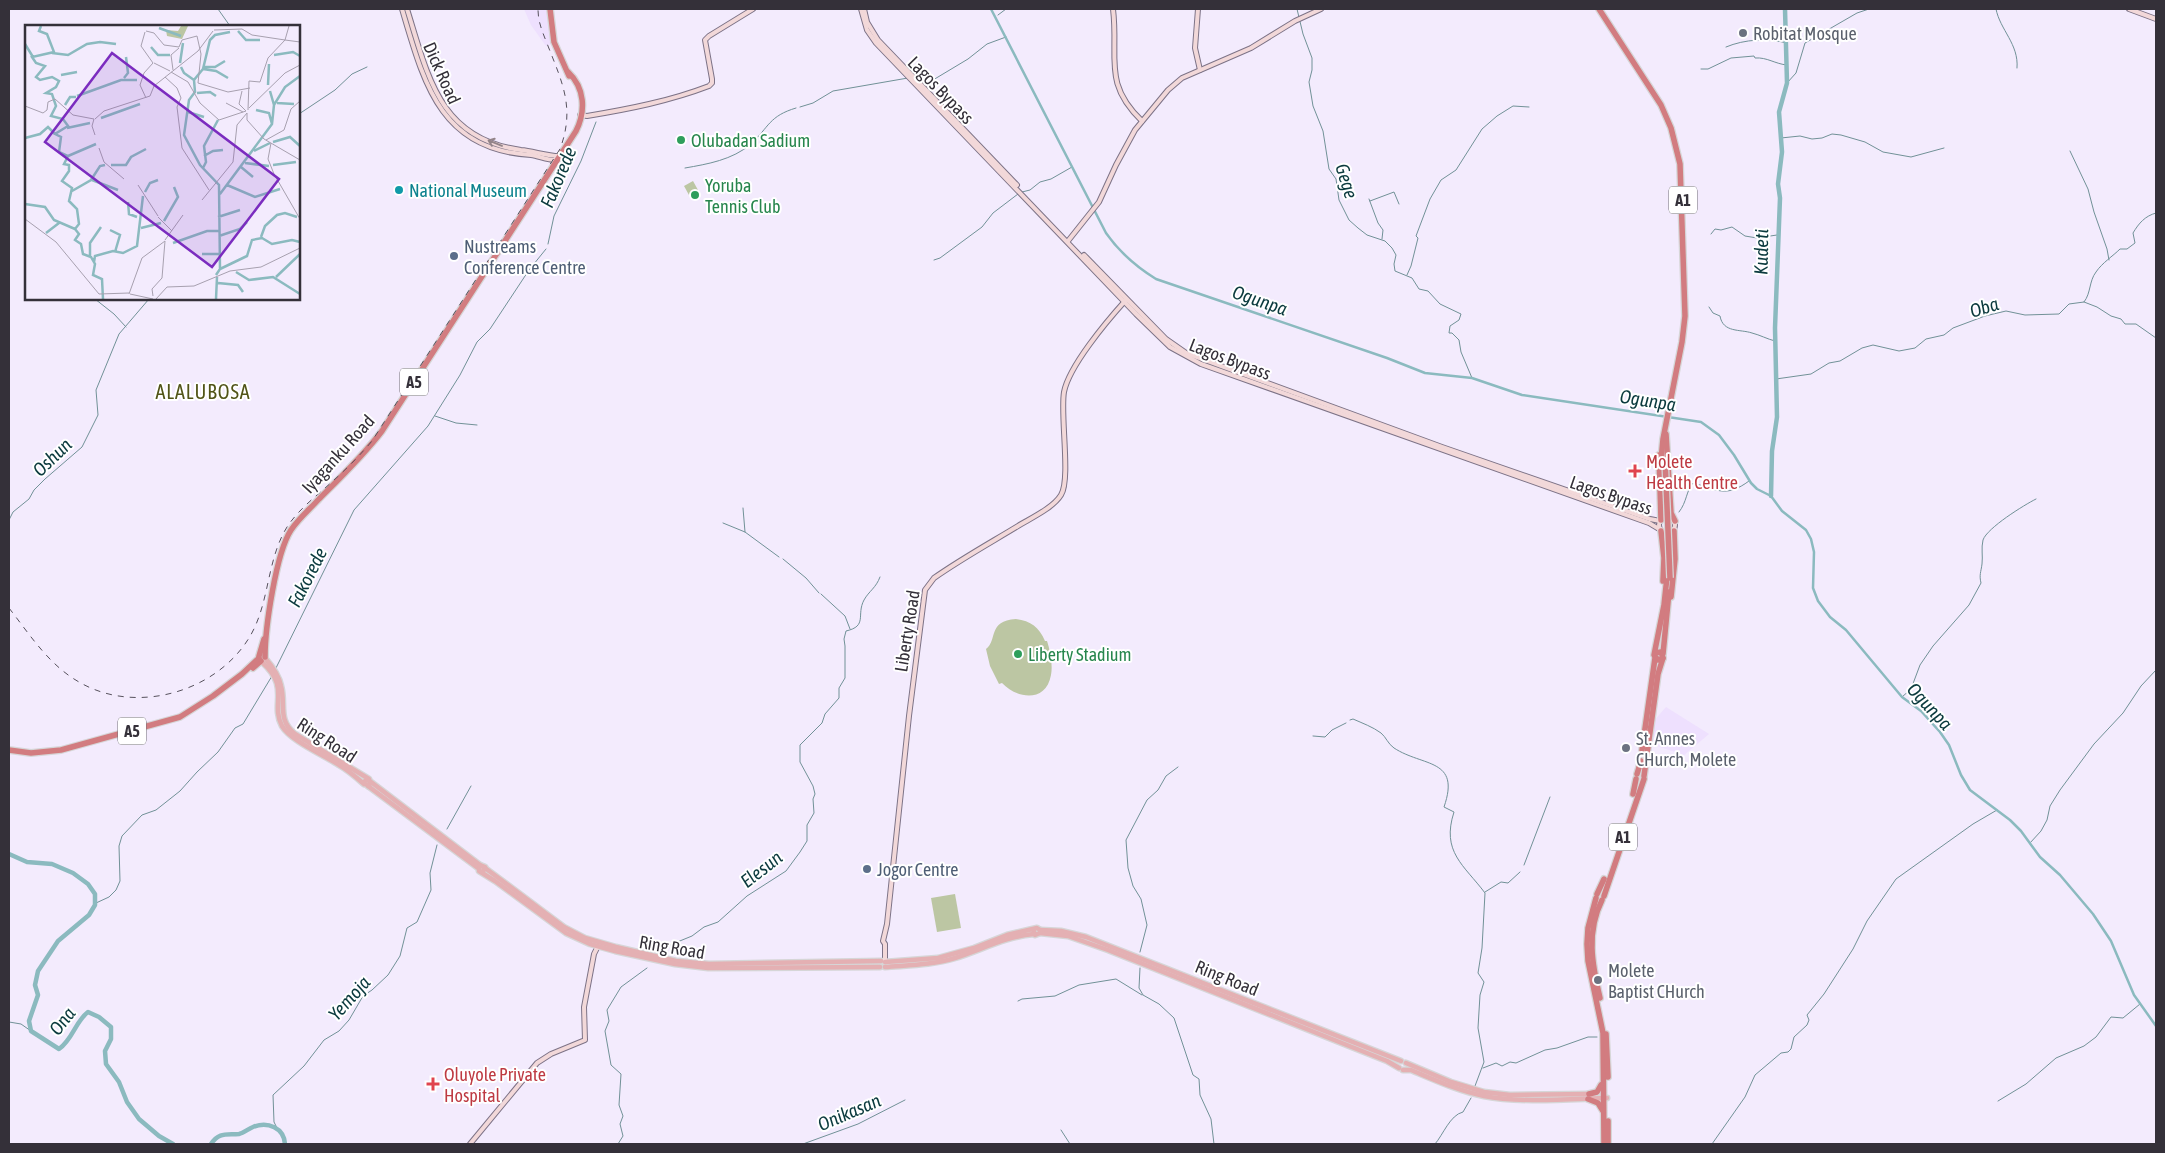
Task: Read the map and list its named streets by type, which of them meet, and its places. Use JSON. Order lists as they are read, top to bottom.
{
  "streets": {
    "highway": ["A1", "A5", "Iyaganku Road"],
    "main road": [
      "Dick Road",
      "Lagos Bypass",
      "Liberty Road",
      "Ring Road"
    ]
  },
  "crossings": [
    ["Dick Road", "Iyaganku Road"],
    ["Lagos Bypass", "Liberty Road"],
    ["A1", "Ring Road"],
    ["A5", "Iyaganku Road"],
    ["A5", "Ring Road"],
    ["Iyaganku Road", "Ring Road"],
    ["Liberty Road", "Ring Road"]
  ],
  "one_way": ["Dick Road"],
  "districts": ["ALALUBOSA"],
  "water": [
    "Fakorede",
    "Gege",
    "Kudeti",
    "Ogunpa",
    "Oba",
    "Oshun",
    "Elesun",
    "Yemoja",
    "Ona",
    "Onikasan"
  ],
  "places": {
    "other": [
      "Robitat Mosque",
      "Olubadan Sadium",
      "National Museum",
      "Yoruba Tennis Club",
      "Nustreams Conference Centre",
      "Liberty Stadium",
      "St. Annes CHurch, Molete",
      "Jogor Centre",
      "Molete Baptist CHurch"
    ],
    "health": ["Molete Health Centre", "Oluyole Private Hospital"]
  }
}
